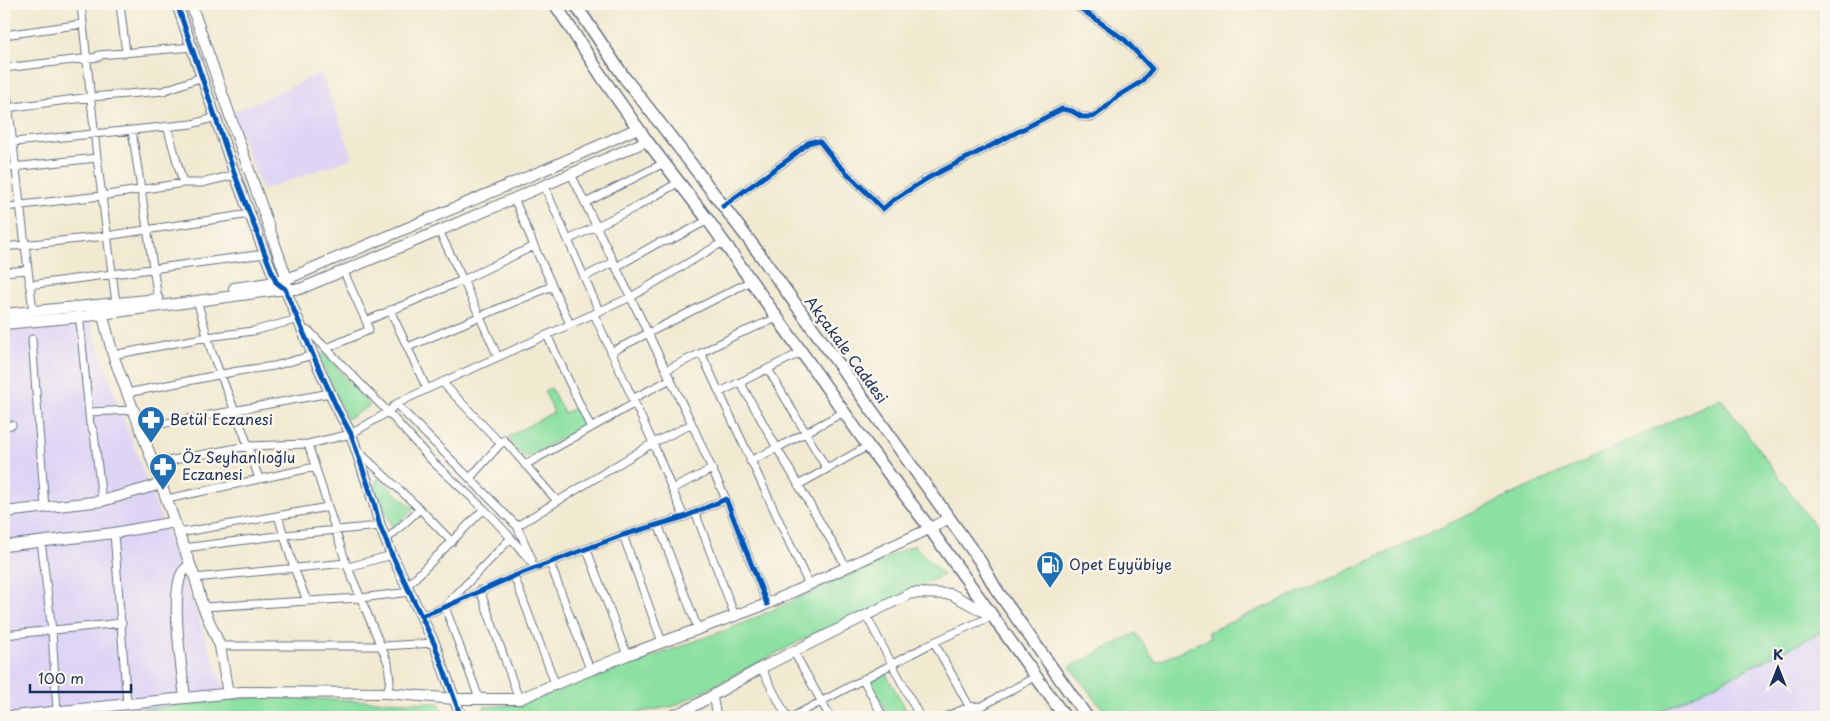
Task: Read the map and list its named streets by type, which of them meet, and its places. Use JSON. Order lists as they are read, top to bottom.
{
  "streets": {
    "main road": ["Akçakale Caddesi"]
  },
  "places": {
    "pharmacy": ["Betül Eczanesi", "Öz Seyhanlıoğlu Eczanesi"],
    "fuel station": ["Opet Eyyübiye"]
  },
  "scale_bar": "100 m",
  "north": "top"
}
